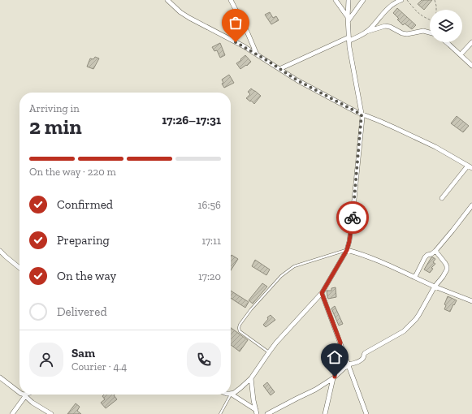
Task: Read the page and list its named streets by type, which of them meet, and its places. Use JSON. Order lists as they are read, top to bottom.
{
  "page": {
    "heading": ["2 min", "Arriving in", "17:26–17:31"],
    "panel": ["Sam", "Courier · 4.4"],
    "bar": "On the way · 220 m",
    "list": [
      ["Confirmed", "16:56"],
      ["Preparing", "17:11"],
      ["On the way", "17:20"],
      "Delivered"
    ]
  }
}
